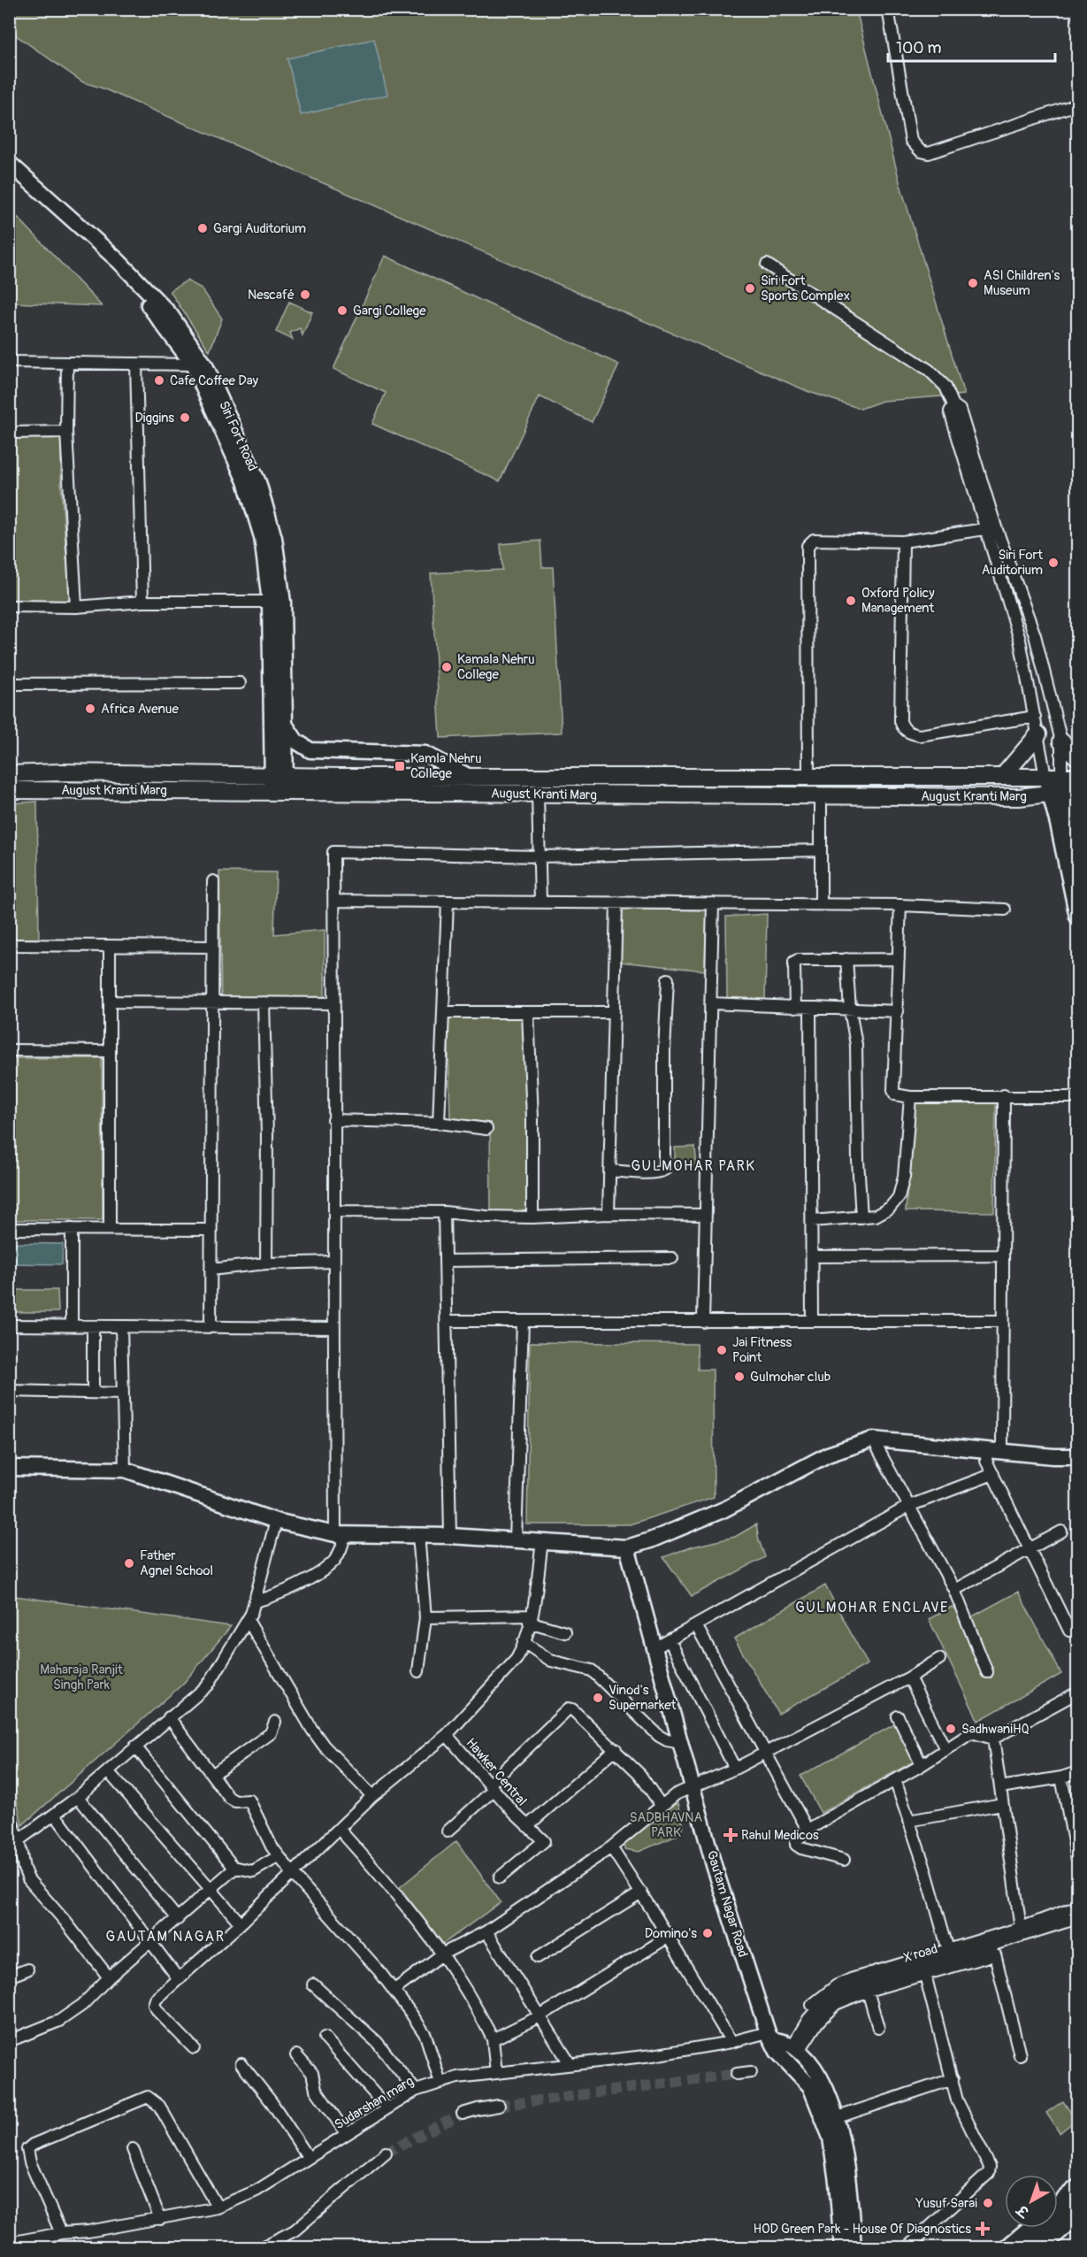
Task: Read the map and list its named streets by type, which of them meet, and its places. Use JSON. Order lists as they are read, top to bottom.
{
  "streets": {
    "main road": ["August Kranti Marg"],
    "street": [
      "Siri Fort Road",
      "Hawker Central",
      "Gautam Nagar Road",
      "X road",
      "Sudarshan marg"
    ]
  },
  "crossings": [
    ["Siri Fort Road", "August Kranti Marg"],
    ["Gautam Nagar Road", "Sudarshan marg"]
  ],
  "districts": ["GULMOHAR PARK", "GULMOHAR ENCLAVE", "GAUTAM NAGAR"],
  "parks": ["Maharaja Ranjit Singh Park", "SADBHAVNA PARK"],
  "places": {
    "other": [
      "Gargi Auditorium",
      "ASI Children's Museum",
      "Siri Fort Sports Complex",
      "Nescafé",
      "Gargi College",
      "Cafe Coffee Day",
      "Diggins",
      "Siri Fort Auditorium",
      "Oxford Policy Management",
      "Kamala Nehru College",
      "Africa Avenue",
      "Jai Fitness Point",
      "Gulmohar club",
      "Father Agnel School",
      "Vinod's Supernarket",
      "SadhwaniHQ",
      "Domino's",
      "Yusuf Sarai"
    ],
    "transit": ["Kamla Nehru College"],
    "health": ["Rahul Medicos", "HOD Green Park - House Of Diagnostics"]
  },
  "scale_bar": "100 m",
  "north": "bottom left"
}
